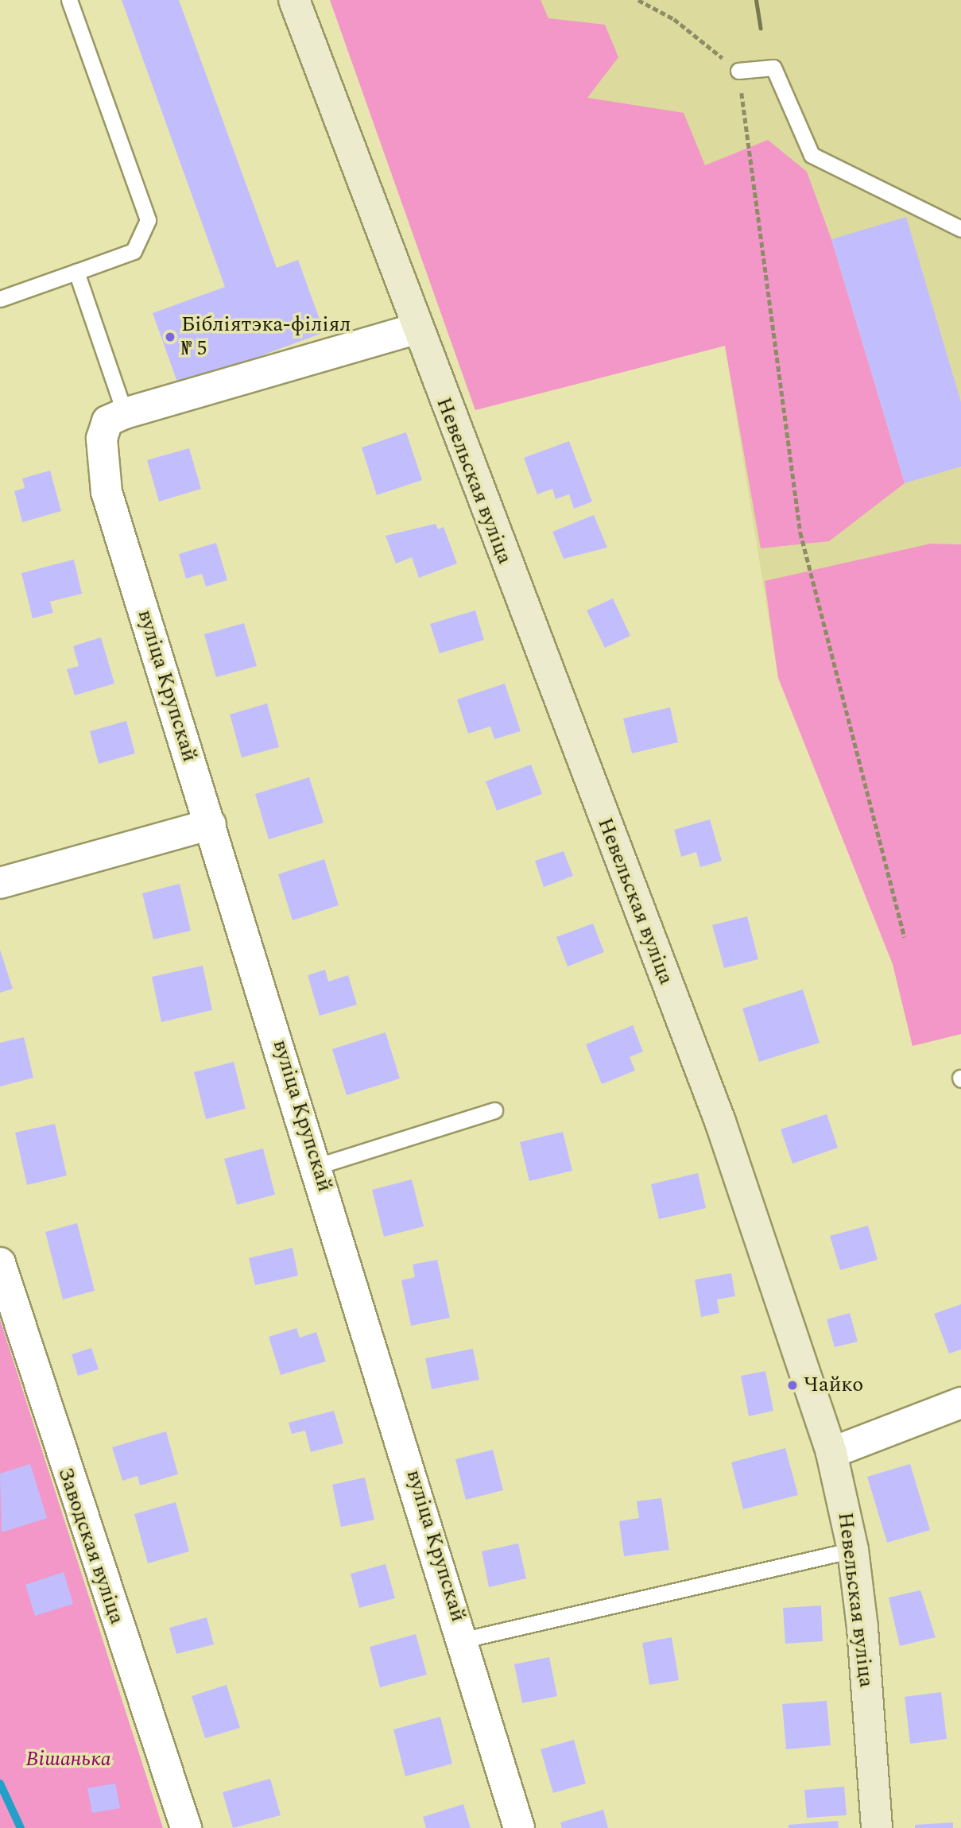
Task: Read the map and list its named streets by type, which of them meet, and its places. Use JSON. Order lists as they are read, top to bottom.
{
  "streets": {
    "street": ["Невельская вуліца", "вуліца Крупскай", "Заводская вуліца"]
  },
  "parks": ["Вішанька"],
  "places": ["Бібліятэка-філіял № 5", "Чайко"]
}
